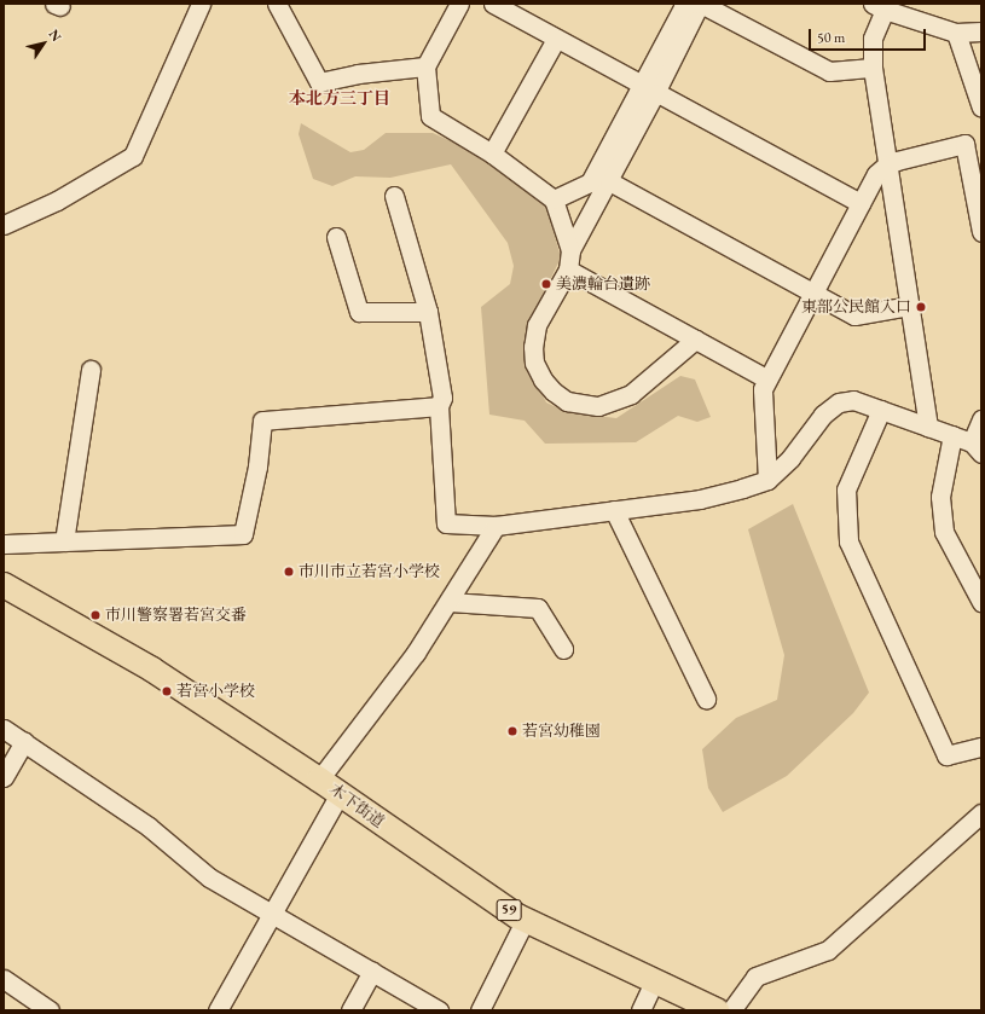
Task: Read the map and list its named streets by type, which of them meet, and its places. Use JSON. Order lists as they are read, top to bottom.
{
  "streets": {
    "main road": ["木下街道", "59"]
  },
  "districts": ["本北方三丁目"],
  "places": [
    "美濃輪台遺跡",
    "東部公民館入口",
    "市川市立若宮小学校",
    "市川警察署若宮交番",
    "若宮小学校",
    "若宮幼稚園"
  ],
  "scale_bar": "50 m",
  "north": "top right"
}
